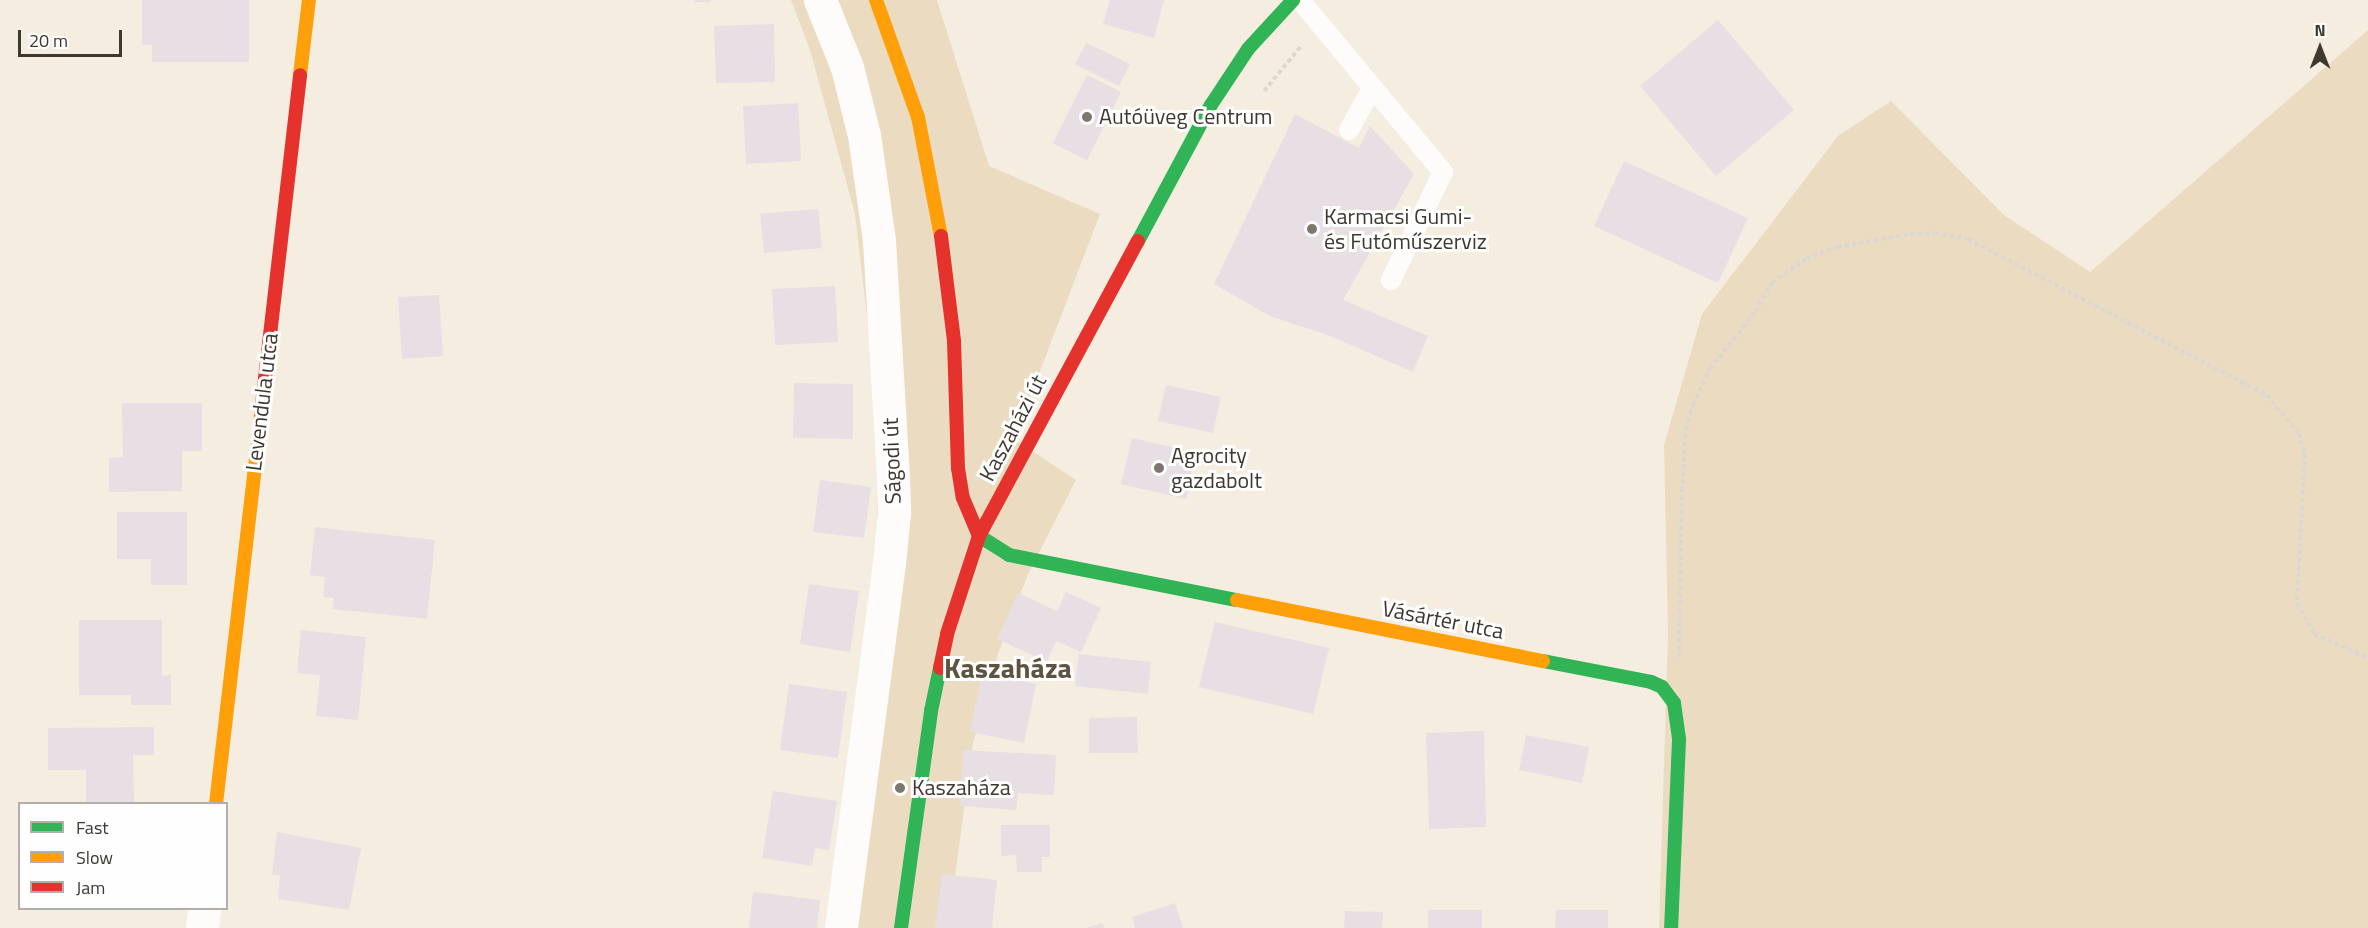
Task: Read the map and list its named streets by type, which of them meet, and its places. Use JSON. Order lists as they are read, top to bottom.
{
  "streets": {
    "street": [
      "Levendula utca",
      "Kaszaházi út",
      "Ságodi út",
      "Vásártér utca"
    ]
  },
  "crossings": [
    ["Kaszaházi út", "Vásártér utca"]
  ],
  "districts": ["Kaszaháza"],
  "places": [
    "Autóüveg Centrum",
    "Karmacsi Gumi- és Futóműszerviz",
    "Agrocity gazdabolt",
    "Kaszaháza"
  ],
  "legend": ["Fast", "Slow", "Jam"],
  "scale_bar": "20 m",
  "north": "top"
}
